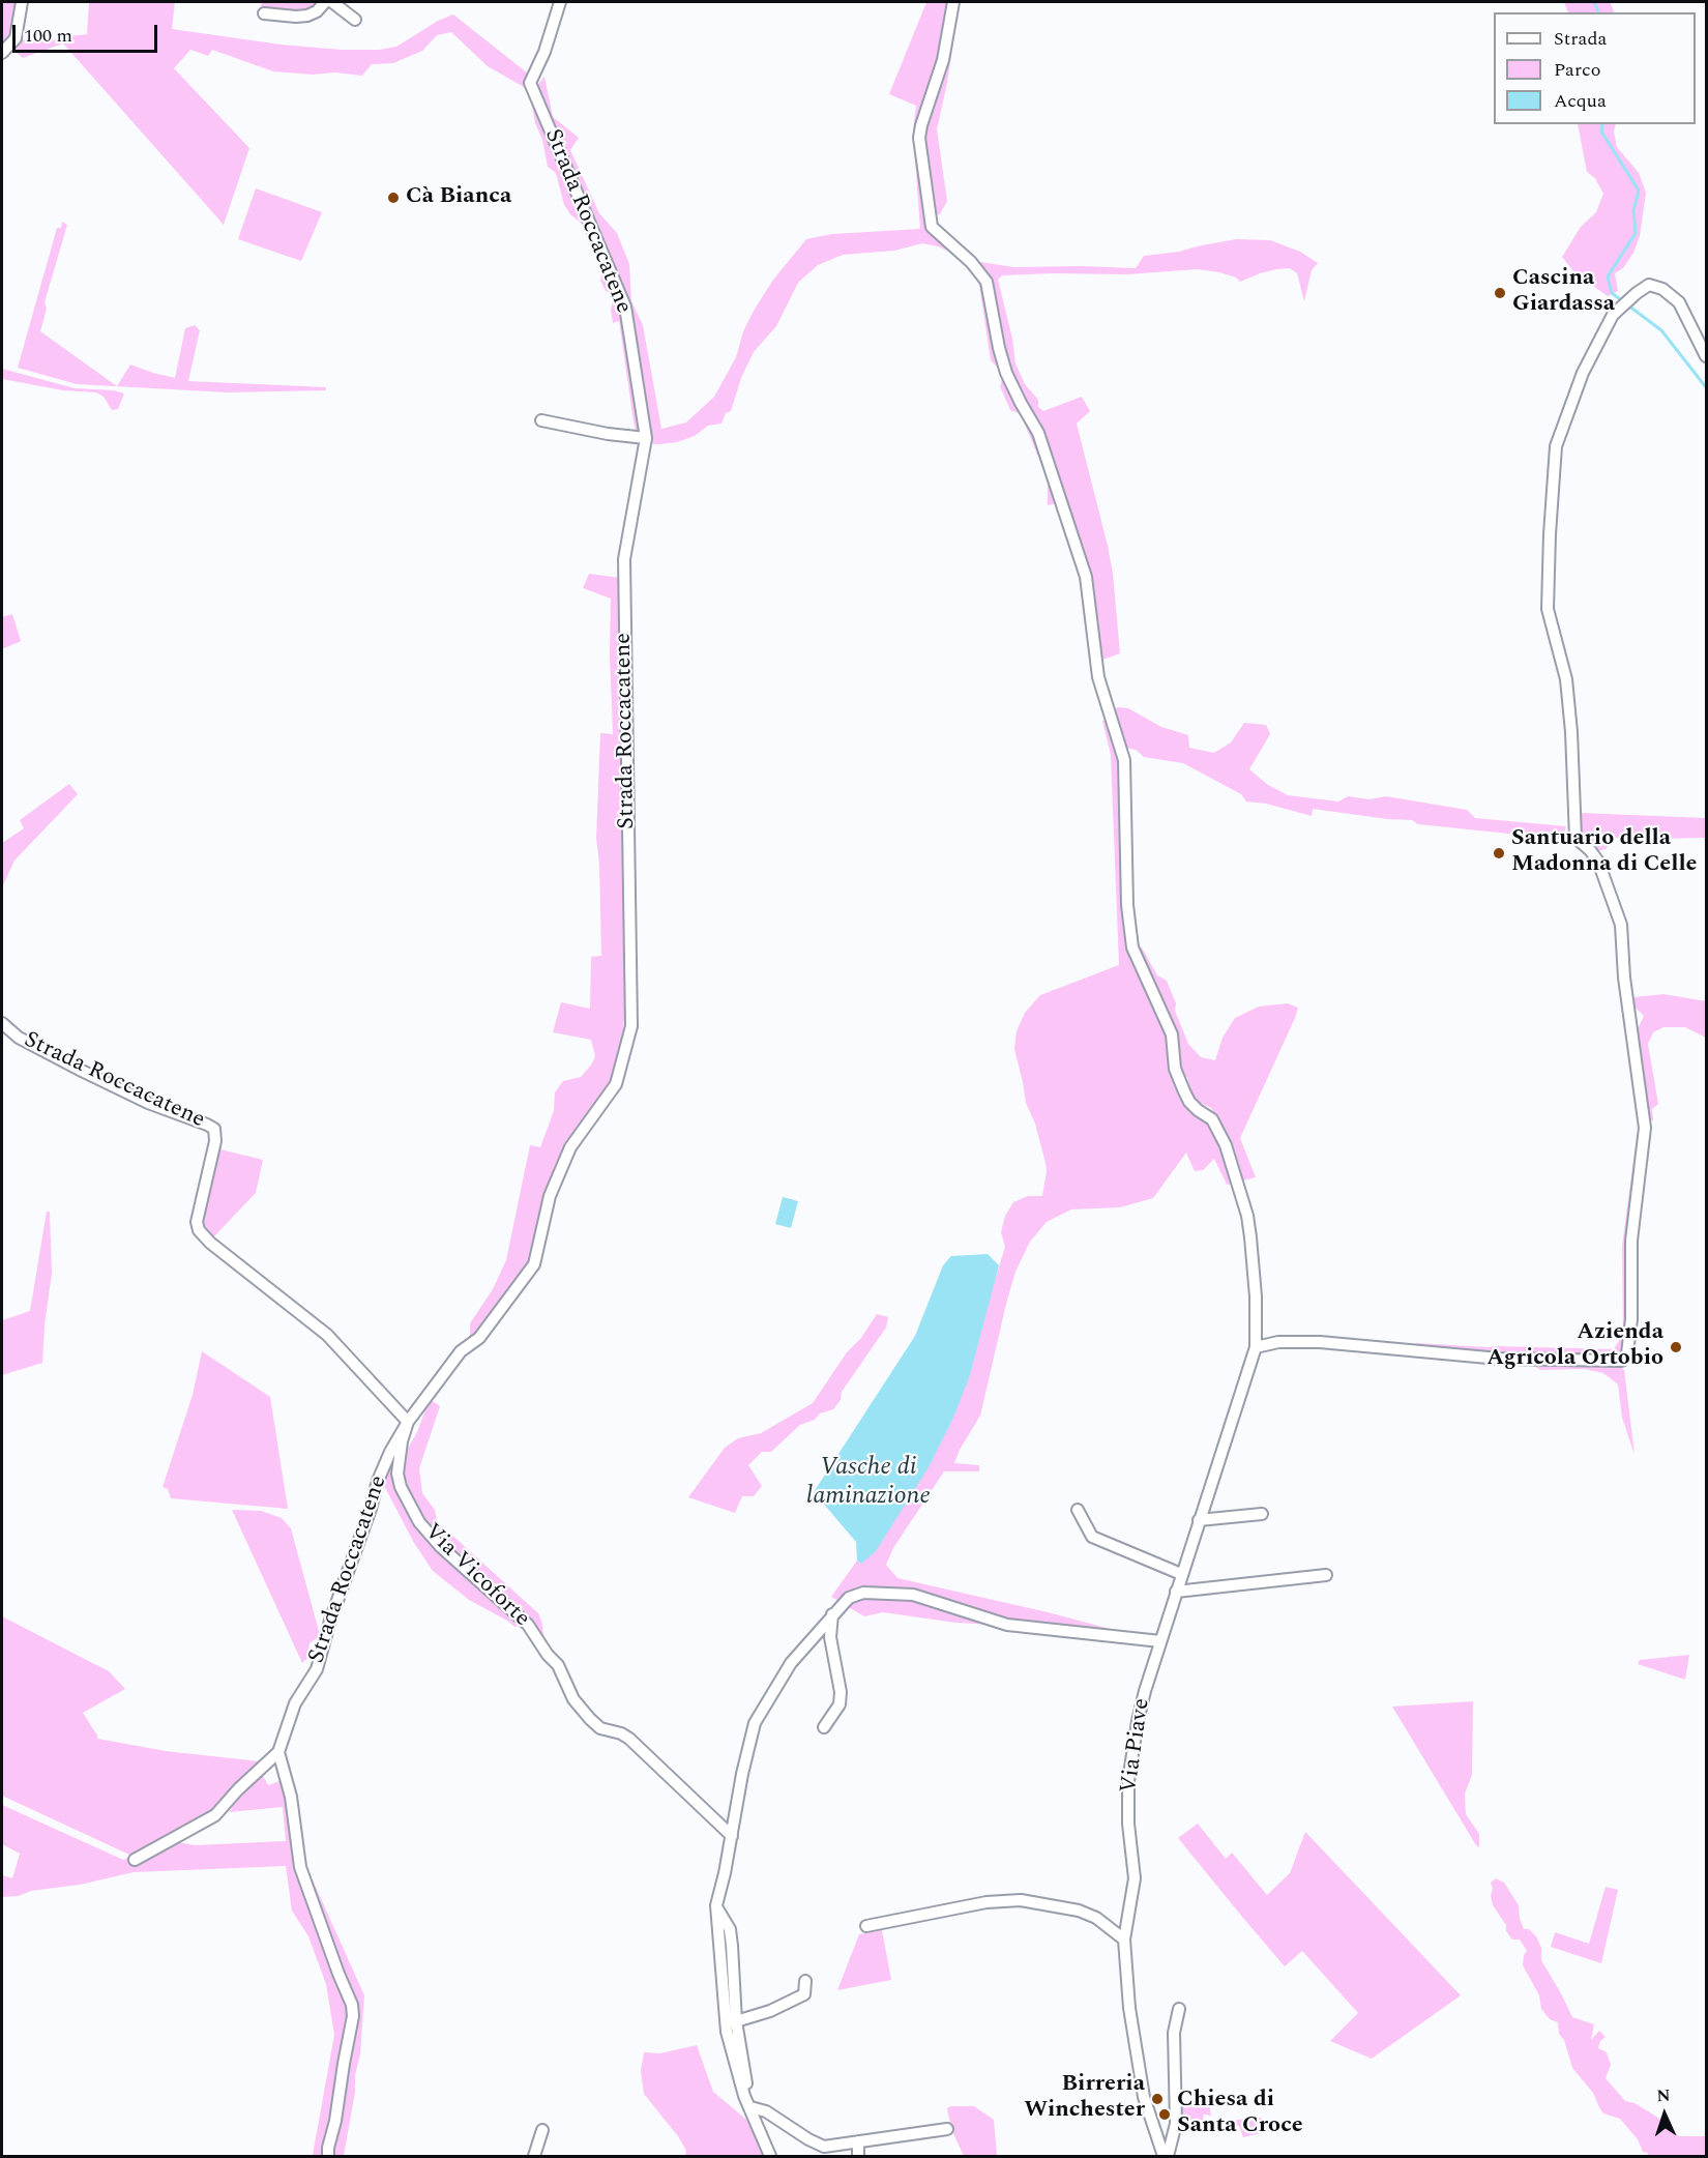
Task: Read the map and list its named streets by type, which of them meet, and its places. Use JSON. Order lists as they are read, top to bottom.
{
  "streets": {
    "street": ["Strada Roccacatene", "Via Vicoforte", "Via Piave"]
  },
  "crossings": [
    ["Strada Roccacatene", "Via Vicoforte"]
  ],
  "water": ["Vasche di laminazione"],
  "places": [
    "Cà Bianca",
    "Cascina Giardassa",
    "Santuario della Madonna di Celle",
    "Azienda Agricola Ortobio",
    "Birreria Winchester",
    "Chiesa di Santa Croce"
  ],
  "legend": ["Strada", "Parco", "Acqua"],
  "scale_bar": "100 m",
  "north": "top"
}
